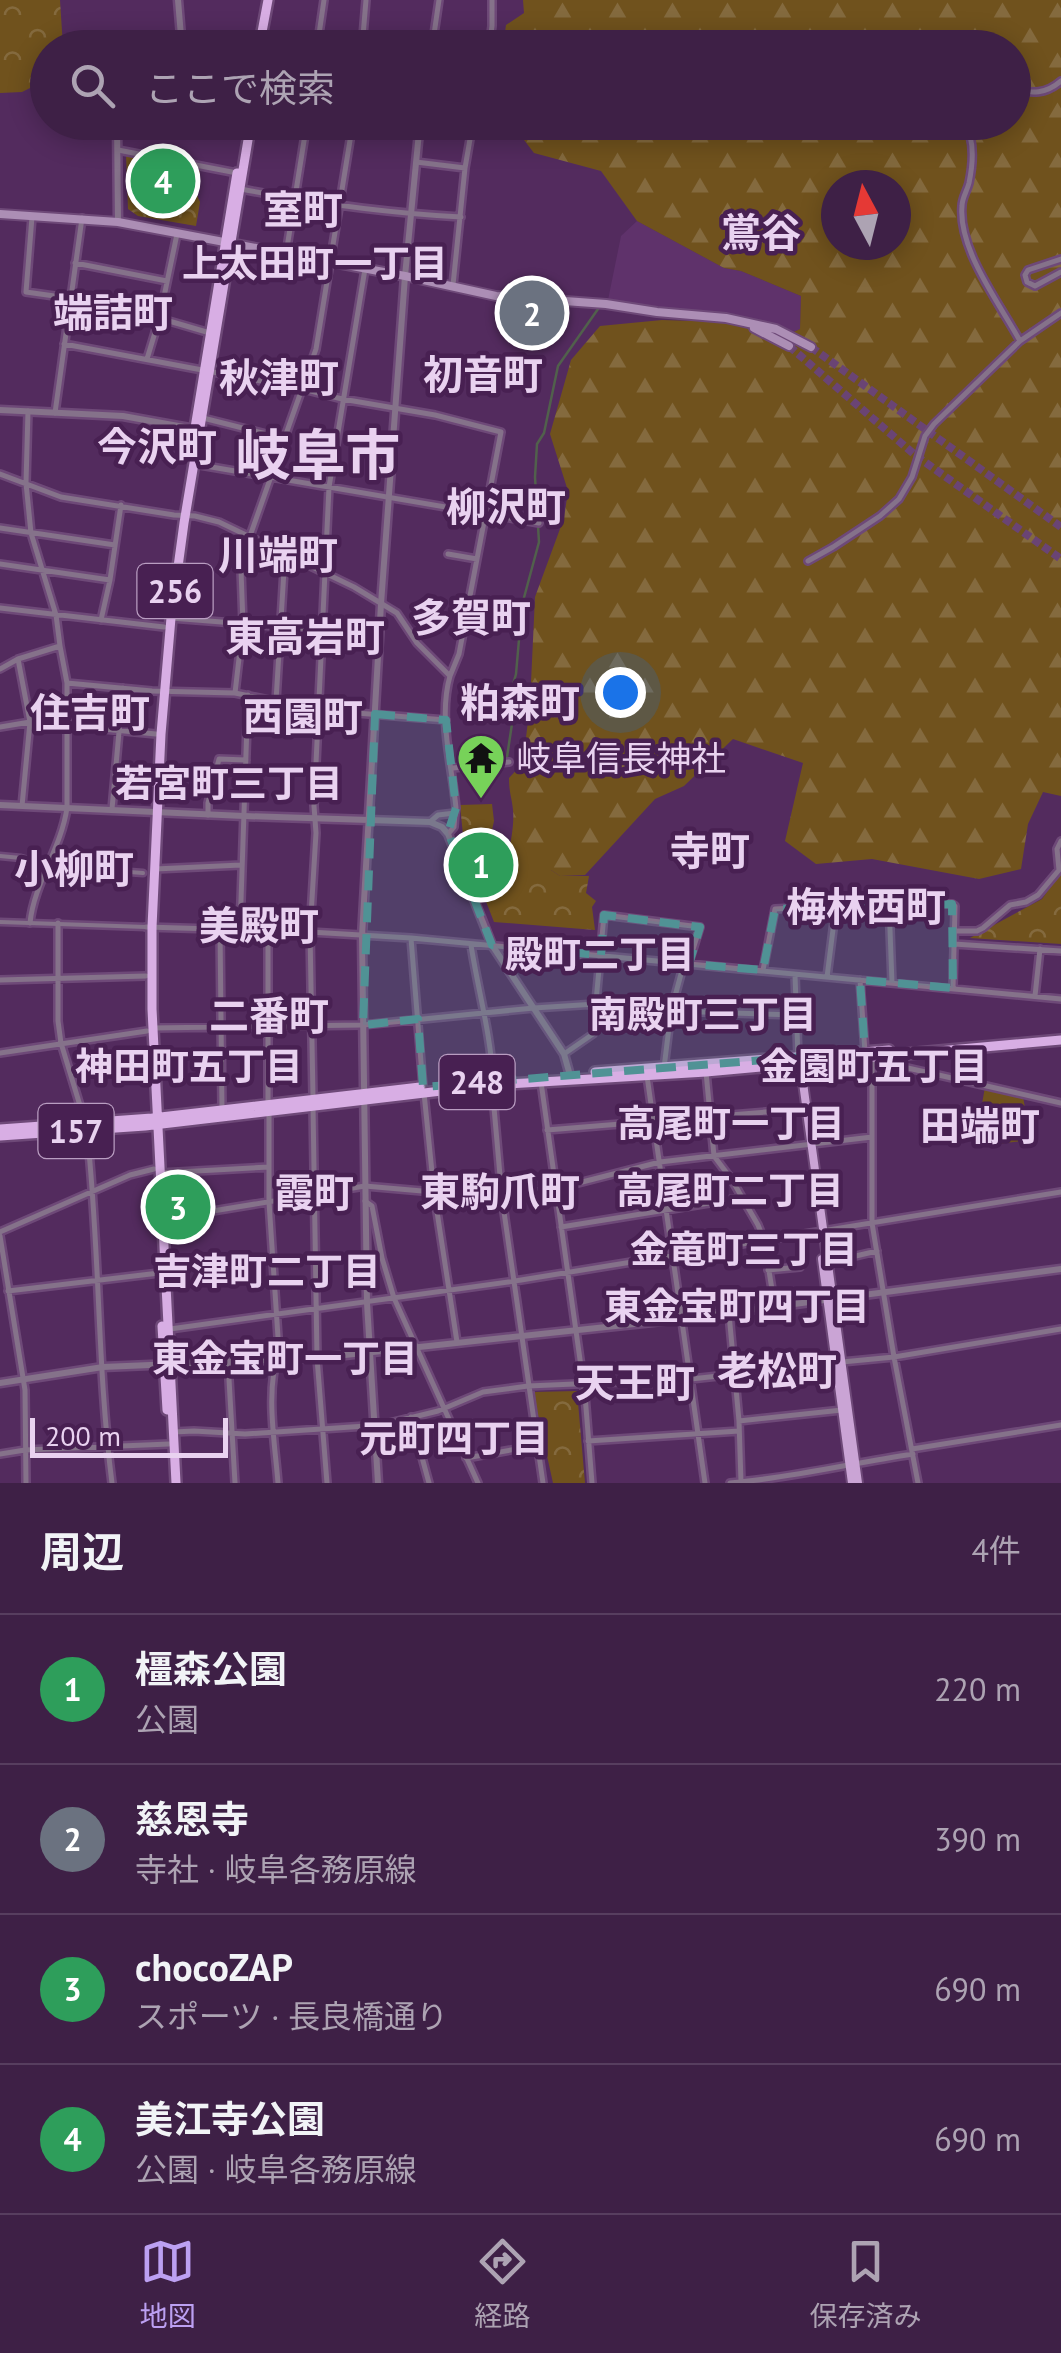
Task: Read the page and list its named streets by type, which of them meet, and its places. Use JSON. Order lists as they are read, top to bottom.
{
  "streets": {
    "highway": ["256", "248", "157"]
  },
  "crossings": [
    ["256", "248"],
    ["256", "157"],
    ["248", "157"]
  ],
  "districts": [
    "室町",
    "鴬谷",
    "上太田町一丁目",
    "端詰町",
    "初音町",
    "秋津町",
    "今沢町",
    "岐阜市",
    "柳沢町",
    "川端町",
    "多賀町",
    "東高岩町",
    "粕森町",
    "住吉町",
    "西園町",
    "若宮町三丁目",
    "寺町",
    "小柳町",
    "梅林西町",
    "美殿町",
    "殿町二丁目",
    "南殿町三丁目",
    "二番町",
    "神田町五丁目",
    "金園町五丁目",
    "高尾町一丁目",
    "田端町",
    "高尾町二丁目",
    "東駒爪町",
    "霞町",
    "金竜町三丁目",
    "吉津町二丁目",
    "東金宝町四丁目",
    "東金宝町一丁目",
    "老松町",
    "天王町",
    "元町四丁目"
  ],
  "places": {
    "temple": ["岐阜信長神社"]
  },
  "scale_bar": "200 m",
  "north": "top",
  "page": {
    "search": "ここで検索",
    "pins": [
      "4",
      "2",
      "1",
      "3"
    ],
    "scale": "200 m",
    "heading": ["周辺", "4件"],
    "list": [
      {
        "mark": "1",
        "name": "橿森公園",
        "note": "公園",
        "value": "220 m"
      },
      {
        "mark": "2",
        "name": "慈恩寺",
        "note": "寺社 · 岐阜各務原線",
        "value": "390 m"
      },
      {
        "mark": "3",
        "name": "chocoZAP",
        "note": "スポーツ · 長良橋通り",
        "value": "690 m"
      },
      {
        "mark": "4",
        "name": "美江寺公園",
        "note": "公園 · 岐阜各務原線",
        "value": "690 m"
      }
    ],
    "nav": ["地図", "経路", "保存済み"]
  }
}
